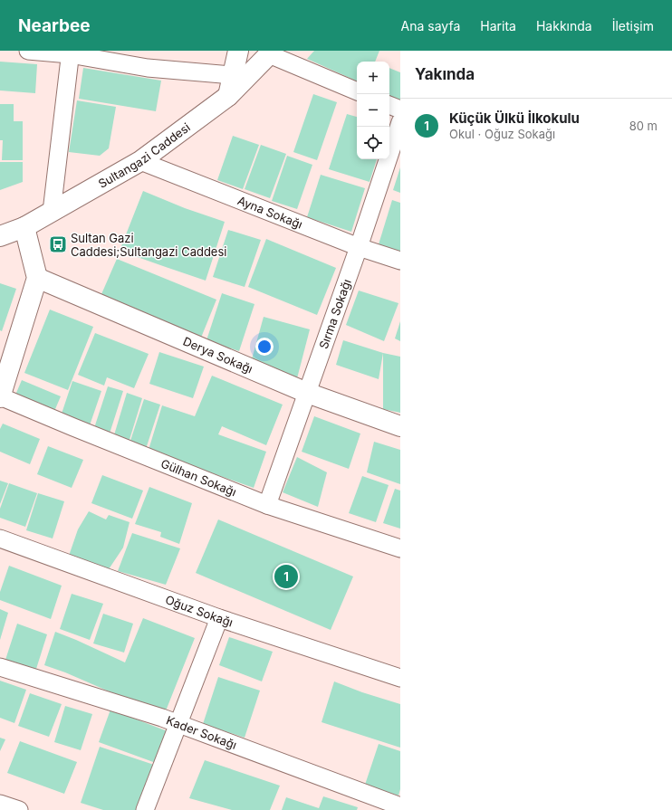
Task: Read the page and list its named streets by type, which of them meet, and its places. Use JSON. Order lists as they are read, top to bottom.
{
  "streets": {
    "street": [
      "Sultangazi Caddesi",
      "Ayna Sokağı",
      "Sırma Sokağı",
      "Derya Sokağı",
      "Gülhan Sokağı",
      "Oğuz Sokağı",
      "Kader Sokağı"
    ]
  },
  "crossings": [
    ["Sultangazi Caddesi", "Ayna Sokağı"],
    ["Ayna Sokağı", "Sırma Sokağı"],
    ["Sırma Sokağı", "Derya Sokağı"],
    ["Sırma Sokağı", "Gülhan Sokağı"]
  ],
  "places": {
    "bus stop": ["Sultan Gazi Caddesi;Sultangazi Caddesi"]
  },
  "page": {
    "header": "Nearbee",
    "nav": [
      "Ana sayfa",
      "Harita",
      "Hakkında",
      "İletişim"
    ],
    "heading": "Yakında",
    "map_buttons": ["+", "−"],
    "list": [
      {
        "mark": "1",
        "name": "Küçük Ülkü İlkokulu",
        "note": "Okul · Oğuz Sokağı",
        "value": "80 m"
      }
    ],
    "pins": "1"
  }
}
